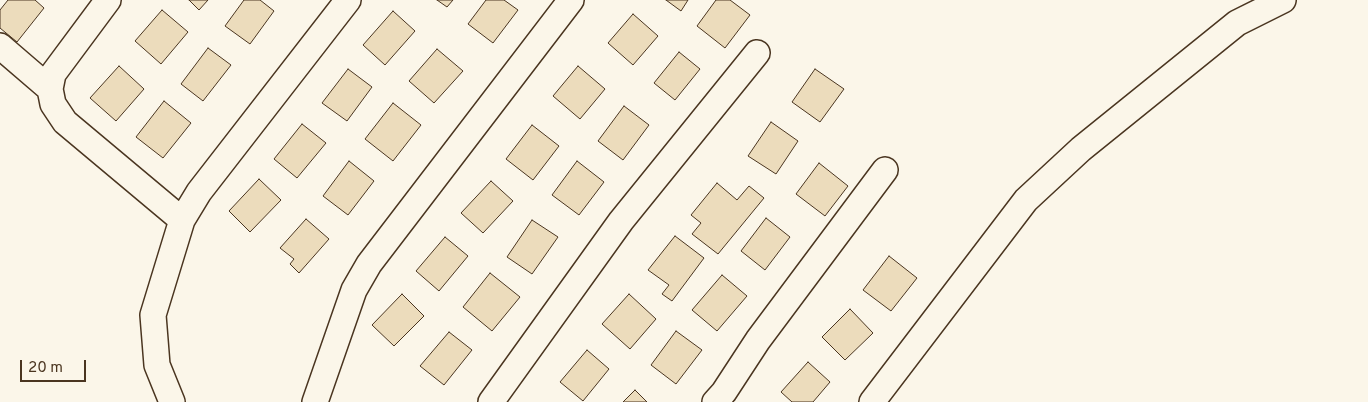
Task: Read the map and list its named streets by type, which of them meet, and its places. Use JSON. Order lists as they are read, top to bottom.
{
  "scale_bar": "20 m"
}
